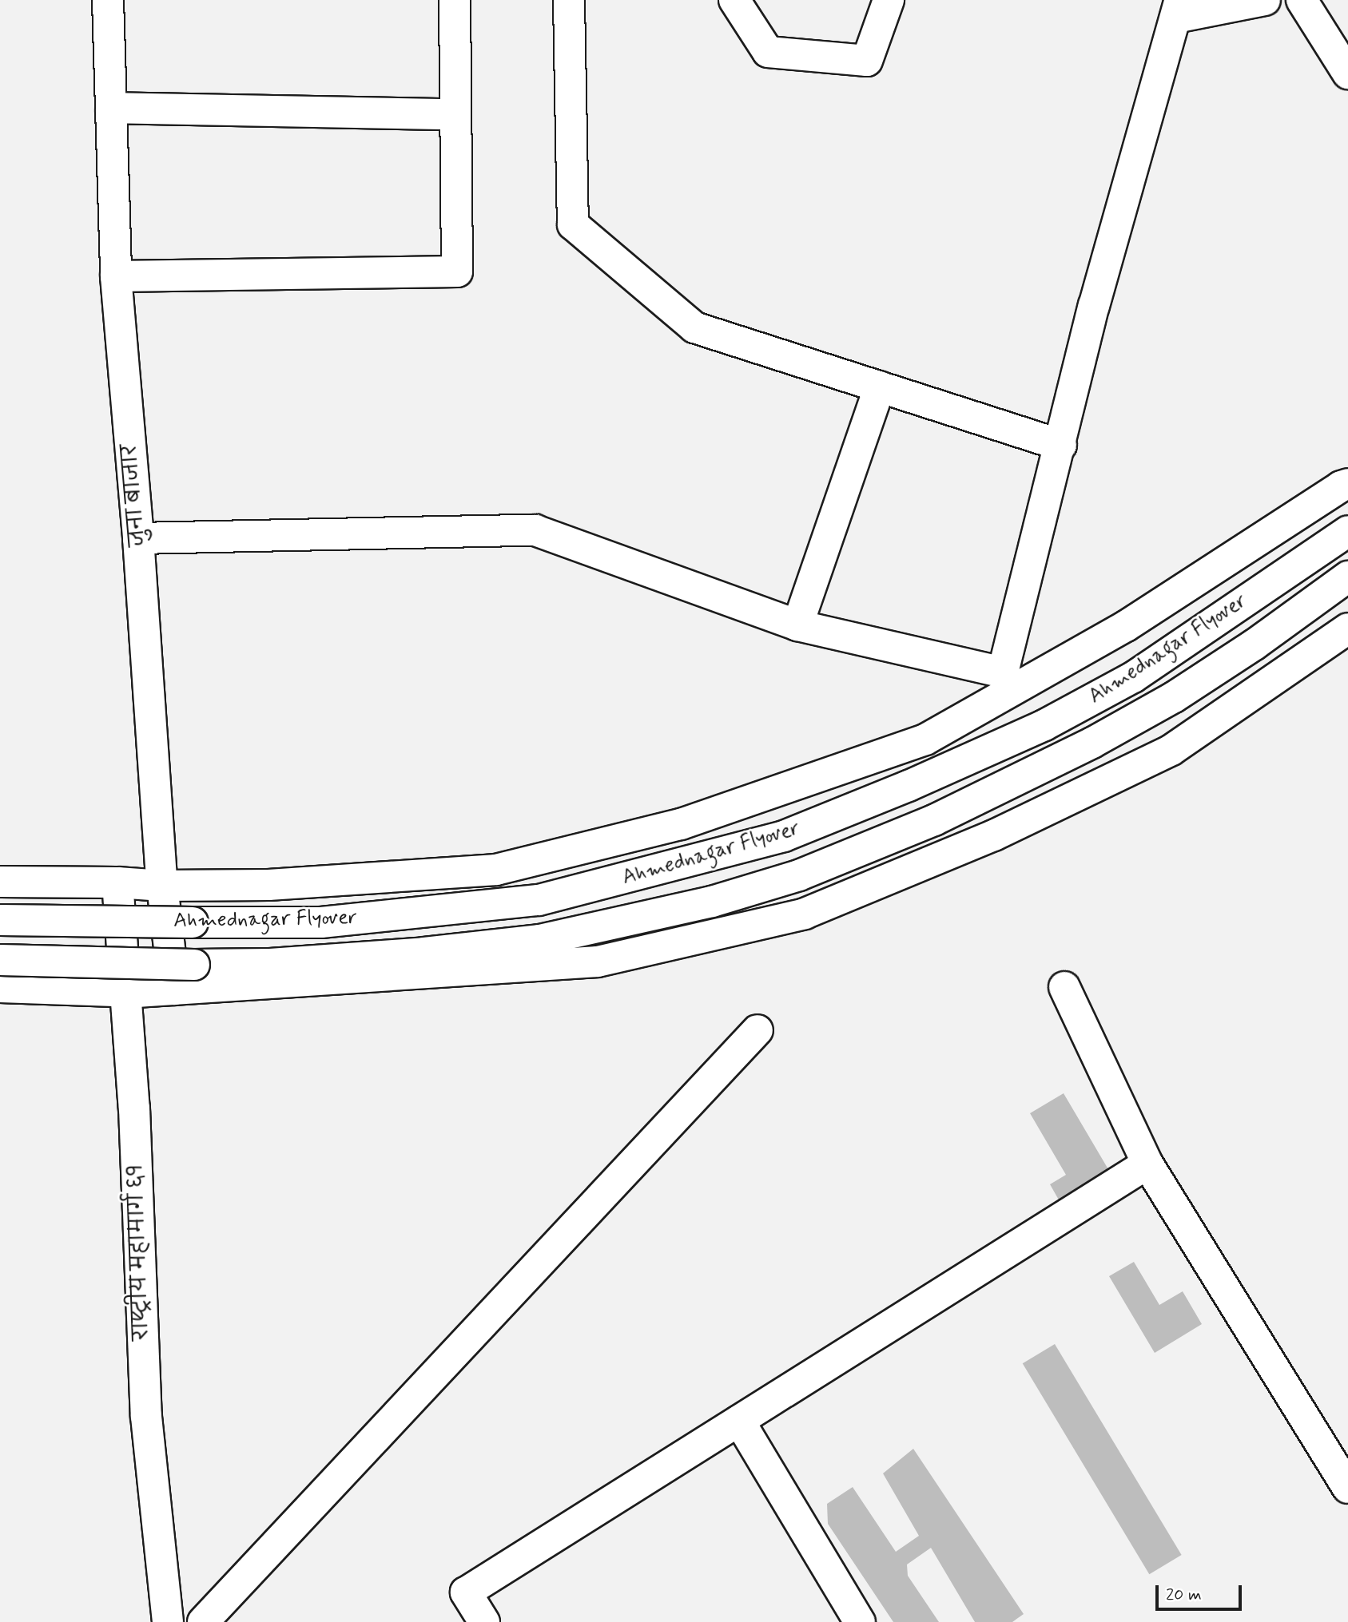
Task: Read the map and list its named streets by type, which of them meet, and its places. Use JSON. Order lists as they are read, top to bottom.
{
  "streets": {
    "main road": ["जुना बाजार", "Ahmednagar Flyover", "राष्ट्रीय महामार्ग ६१"]
  },
  "scale_bar": "20 m"
}
